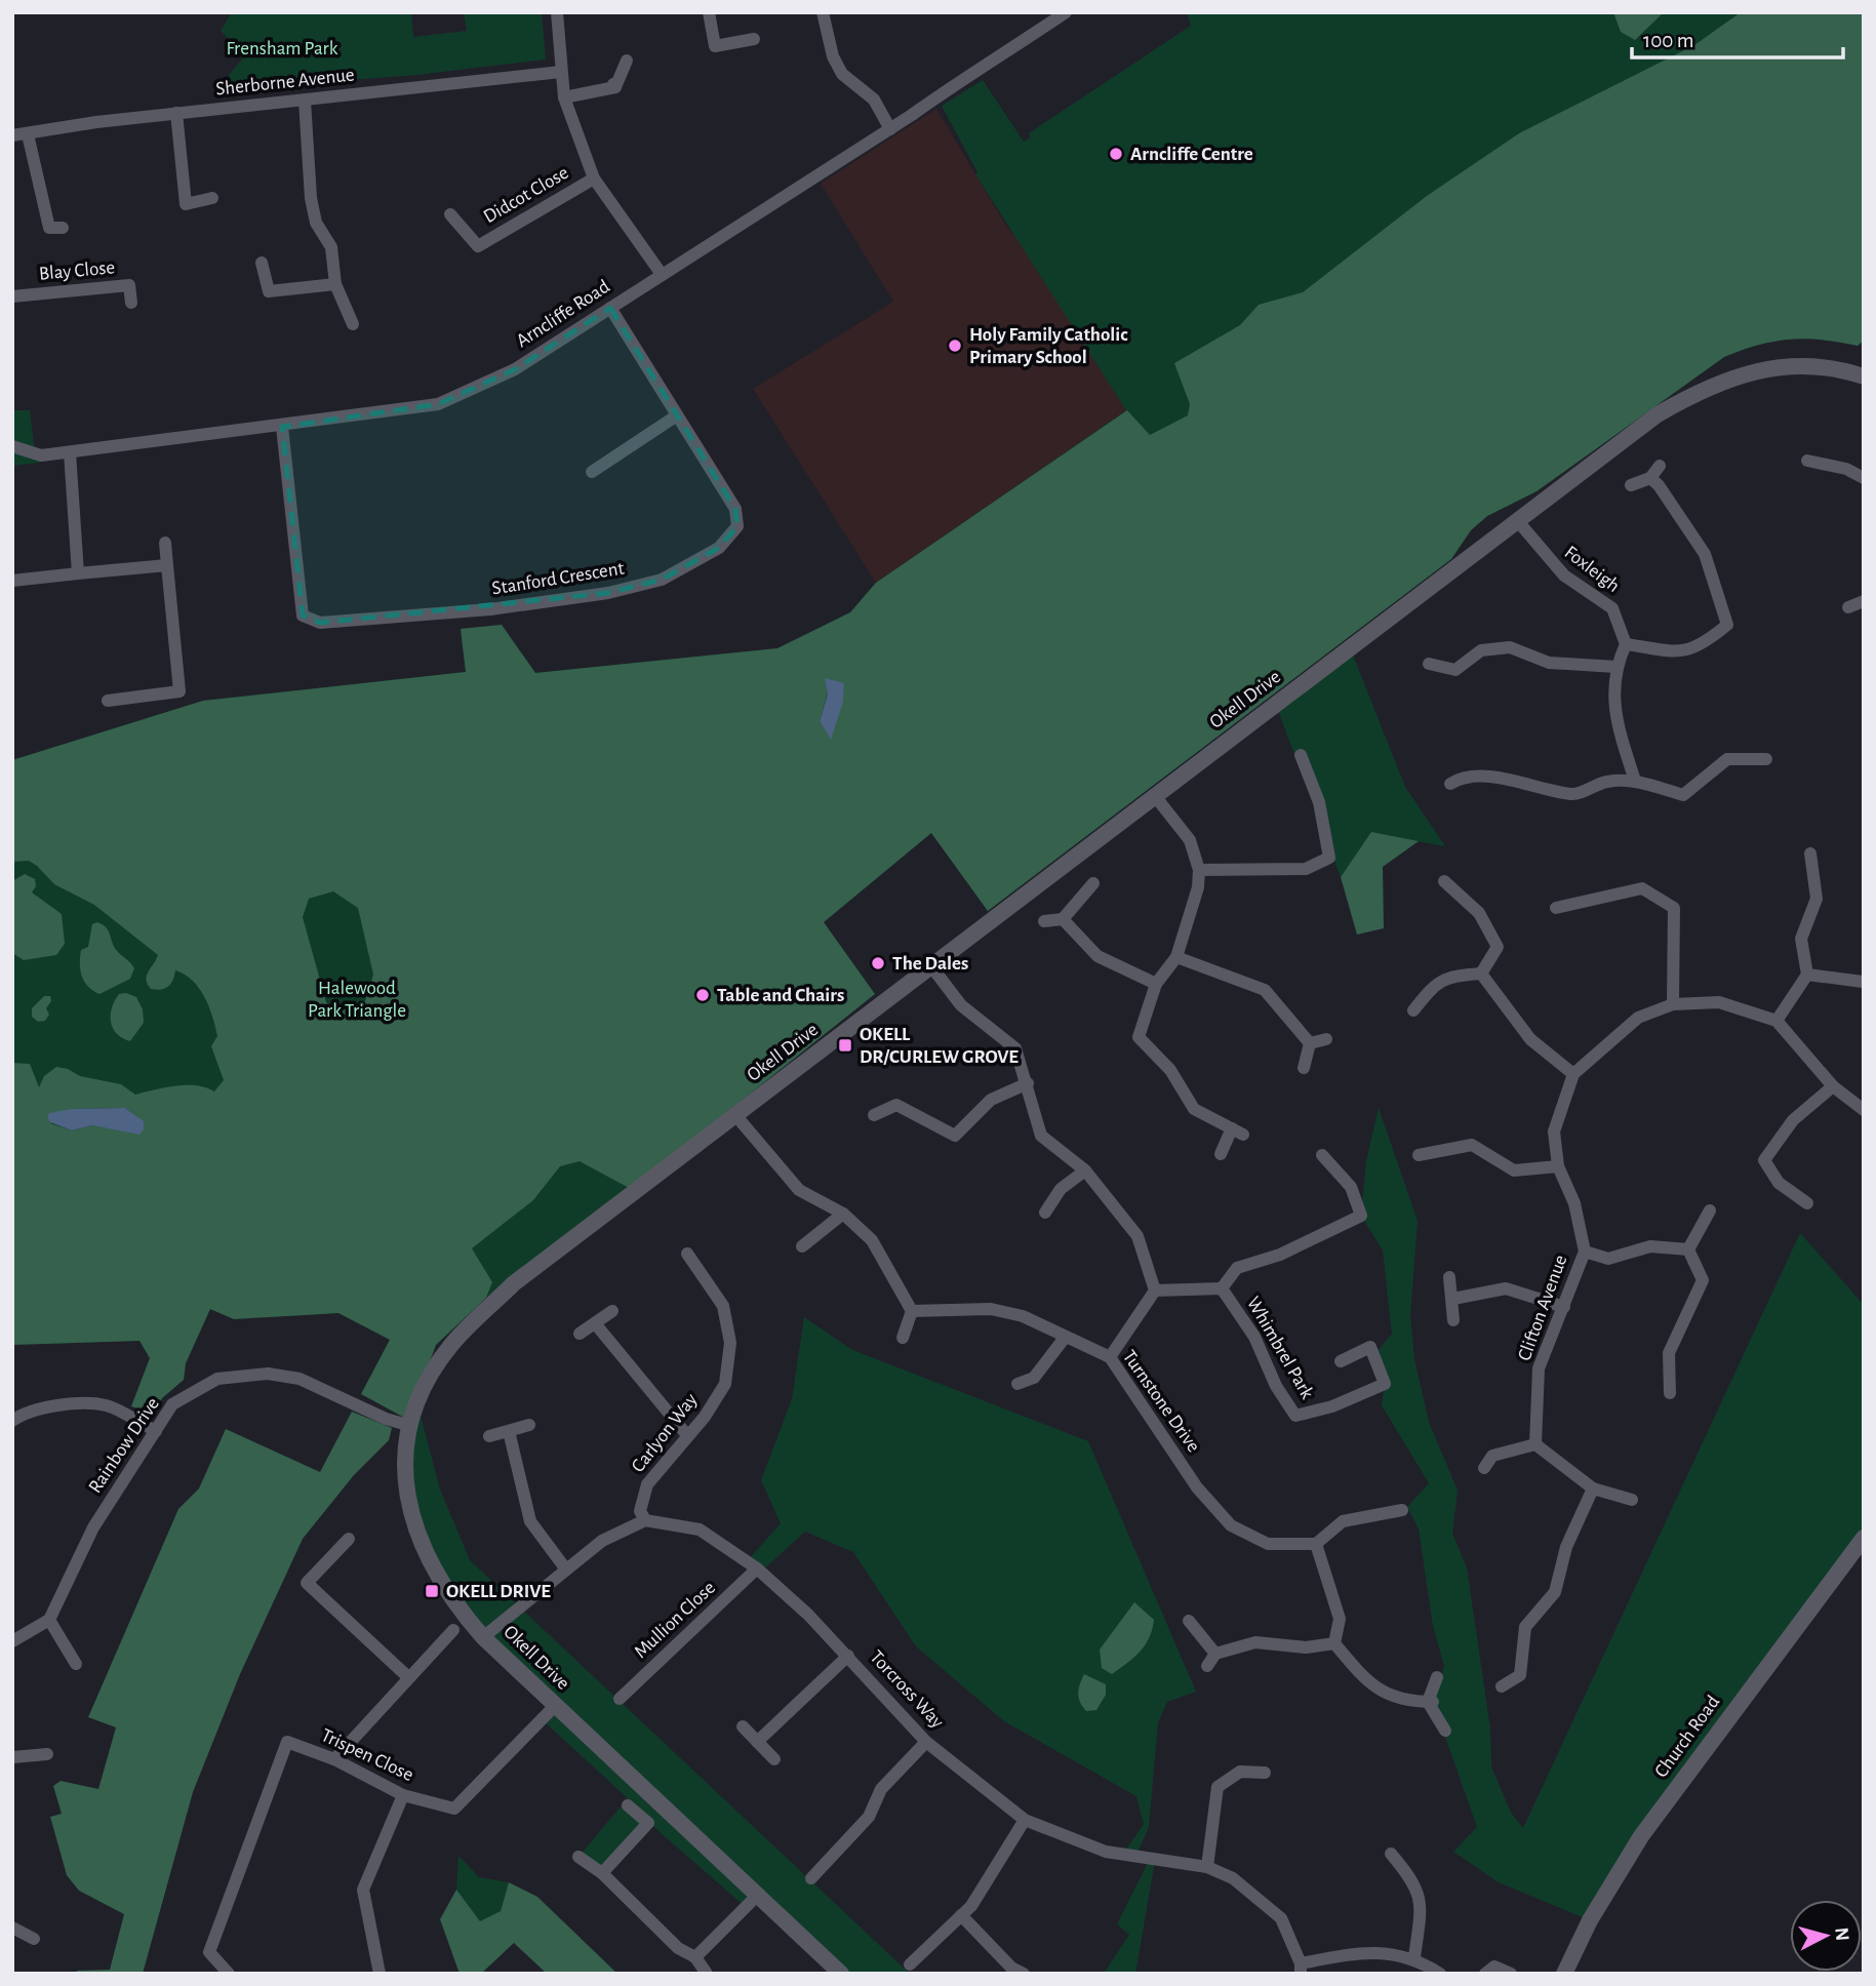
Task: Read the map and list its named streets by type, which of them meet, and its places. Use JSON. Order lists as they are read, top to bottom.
{
  "streets": {
    "street": [
      "Sherborne Avenue",
      "Didcot Close",
      "Blay Close",
      "Arncliffe Road",
      "Foxleigh",
      "Stanford Crescent",
      "Okell Drive",
      "Clifton Avenue",
      "Whimbrel Park",
      "Turnstone Drive",
      "Carlyon Way",
      "Rainbow Drive",
      "Mullion Close",
      "Torcross Way",
      "Church Road",
      "Trispen Close"
    ]
  },
  "crossings": [
    ["Arncliffe Road", "Stanford Crescent"],
    ["Foxleigh", "Okell Drive"],
    ["Okell Drive", "Rainbow Drive"],
    ["Okell Drive", "Trispen Close"],
    ["Carlyon Way", "Torcross Way"],
    ["Mullion Close", "Torcross Way"]
  ],
  "parks": ["Frensham Park", "Halewood Park Triangle"],
  "places": {
    "other": [
      "Arncliffe Centre",
      "Holy Family Catholic Primary School",
      "The Dales",
      "Table and Chairs"
    ],
    "transit": ["OKELL DR/CURLEW GROVE", "OKELL DRIVE"]
  },
  "scale_bar": "100 m",
  "north": "right"
}
